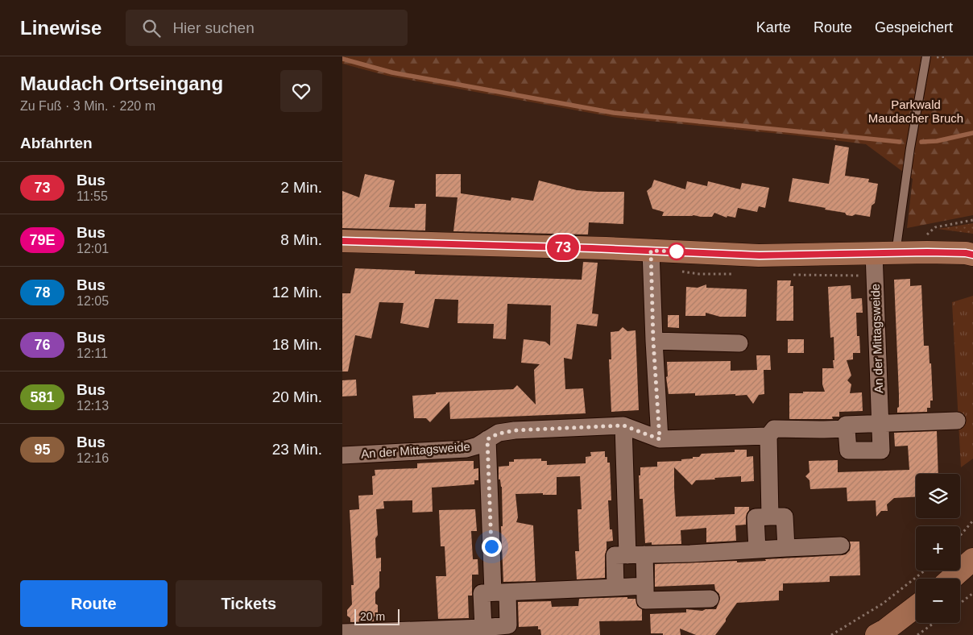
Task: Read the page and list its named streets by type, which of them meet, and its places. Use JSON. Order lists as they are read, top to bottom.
{
  "streets": {
    "street": ["An der Mittagsweide"]
  },
  "parks": ["Parkwald Maudacher Bruch"],
  "lines": ["bus line 73"],
  "scale_bar": "20 m",
  "page": {
    "header": "Linewise",
    "search": "Hier suchen",
    "nav": ["Karte", "Route", "Gespeichert"],
    "heading": [
      ["Maudach Ortseingang", "Zu Fuß · 3 Min. · 220 m"],
      "Abfahrten"
    ],
    "on_map": "73",
    "list": [
      {
        "mark": "73",
        "name": "Bus",
        "note": "11:55",
        "value": "2 Min."
      },
      {
        "mark": "79E",
        "name": "Bus",
        "note": "12:01",
        "value": "8 Min."
      },
      {
        "mark": "78",
        "name": "Bus",
        "note": "12:05",
        "value": "12 Min."
      },
      {
        "mark": "76",
        "name": "Bus",
        "note": "12:11",
        "value": "18 Min."
      },
      {
        "mark": "581",
        "name": "Bus",
        "note": "12:13",
        "value": "20 Min."
      },
      {
        "mark": "95",
        "name": "Bus",
        "note": "12:16",
        "value": "23 Min."
      }
    ],
    "map_buttons": ["+", "−"],
    "buttons": ["Route", "Tickets"],
    "scale": "20 m"
  }
}
